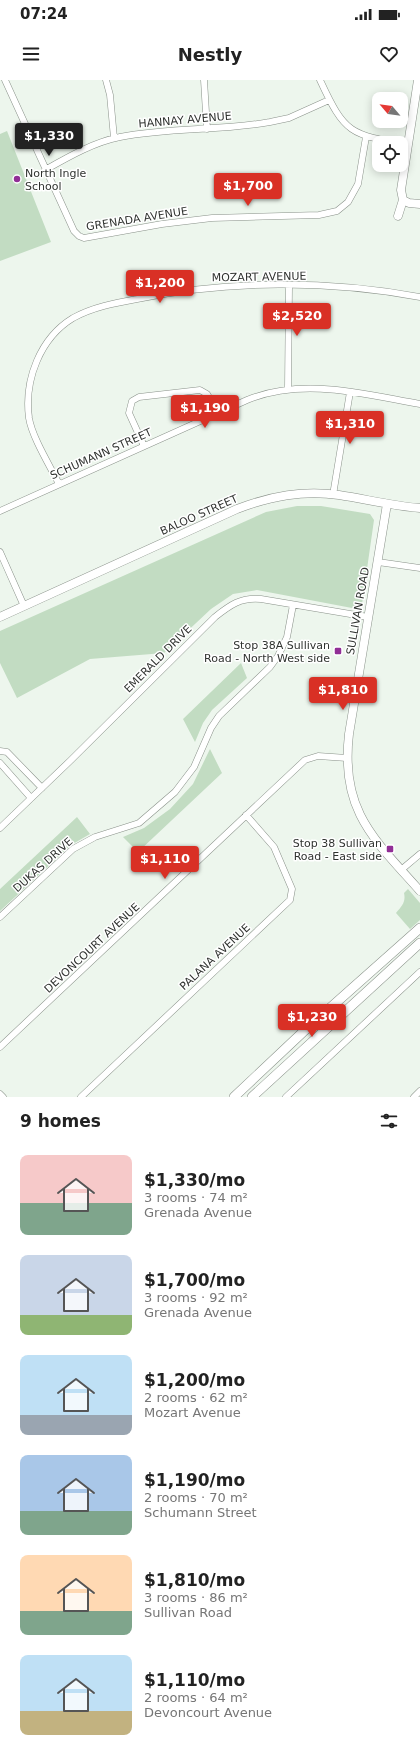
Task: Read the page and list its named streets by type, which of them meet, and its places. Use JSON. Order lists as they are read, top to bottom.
{
  "streets": {
    "street": [
      "HANNAY AVENUE",
      "GRENADA AVENUE",
      "MOZART AVENUE",
      "SCHUMANN STREET",
      "BALOO STREET",
      "SULLIVAN ROAD",
      "EMERALD DRIVE",
      "DUKAS DRIVE",
      "DEVONCOURT AVENUE",
      "PALANA AVENUE"
    ]
  },
  "crossings": [
    ["HANNAY AVENUE", "GRENADA AVENUE"],
    ["MOZART AVENUE", "SCHUMANN STREET"],
    ["BALOO STREET", "SULLIVAN ROAD"],
    ["SULLIVAN ROAD", "EMERALD DRIVE"],
    ["SULLIVAN ROAD", "DEVONCOURT AVENUE"],
    ["EMERALD DRIVE", "DUKAS DRIVE"],
    ["DEVONCOURT AVENUE", "PALANA AVENUE"]
  ],
  "places": {
    "other": ["North Ingle School"],
    "transit": ["Stop 38A Sullivan Road - North West side", "Stop 38 Sullivan Road - East side"]
  },
  "north": "top left",
  "page": {
    "status": "07:24",
    "header": "Nestly",
    "price": [
      "$1,330",
      "$1,700",
      "$1,200",
      "$2,520",
      "$1,190",
      "$1,310",
      "$1,810",
      "$1,110",
      "$1,230"
    ],
    "heading": "9 homes",
    "list": [
      {
        "name": "$1,330/mo",
        "note": "3 rooms · 74 m² · Grenada Avenue"
      },
      {
        "name": "$1,700/mo",
        "note": "3 rooms · 92 m² · Grenada Avenue"
      },
      {
        "name": "$1,200/mo",
        "note": "2 rooms · 62 m² · Mozart Avenue"
      },
      {
        "name": "$1,190/mo",
        "note": "2 rooms · 70 m² · Schumann Street"
      },
      {
        "name": "$1,810/mo",
        "note": "3 rooms · 86 m² · Sullivan Road"
      },
      {
        "name": "$1,110/mo",
        "note": "2 rooms · 64 m² · Devoncourt Avenue"
      }
    ]
  }
}
